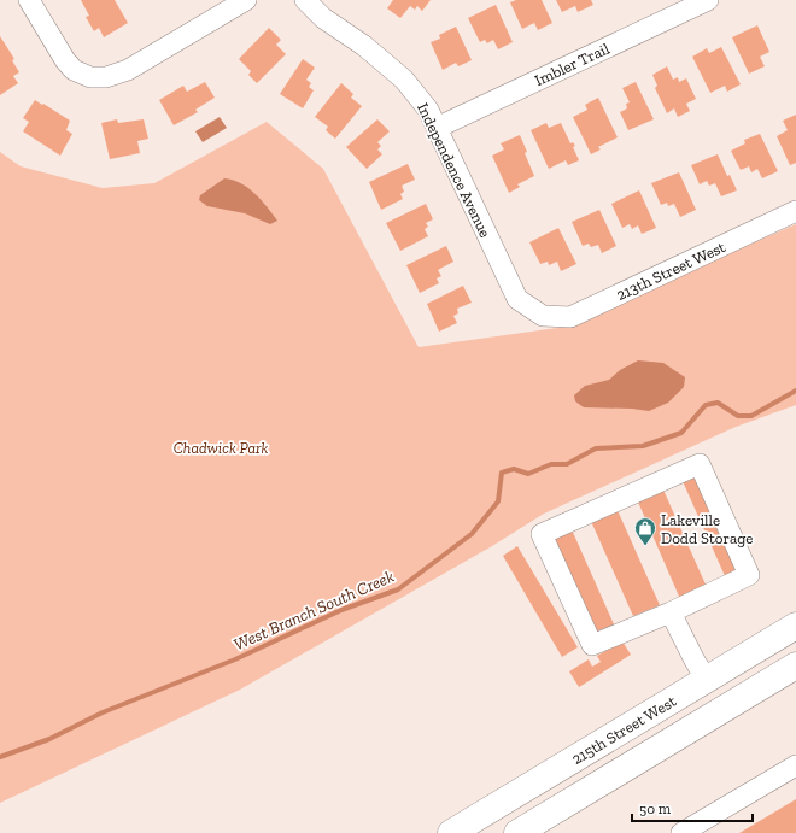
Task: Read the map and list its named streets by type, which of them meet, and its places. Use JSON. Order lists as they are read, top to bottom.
{
  "streets": {
    "main road": ["215th Street West"],
    "street": ["Imbler Trail", "Independence Avenue", "213th Street West"]
  },
  "crossings": [
    ["Imbler Trail", "Independence Avenue"],
    ["Independence Avenue", "213th Street West"]
  ],
  "water": ["West Branch South Creek"],
  "parks": ["Chadwick Park"],
  "places": {
    "shop": ["Lakeville Dodd Storage"]
  },
  "scale_bar": "50 m"
}
